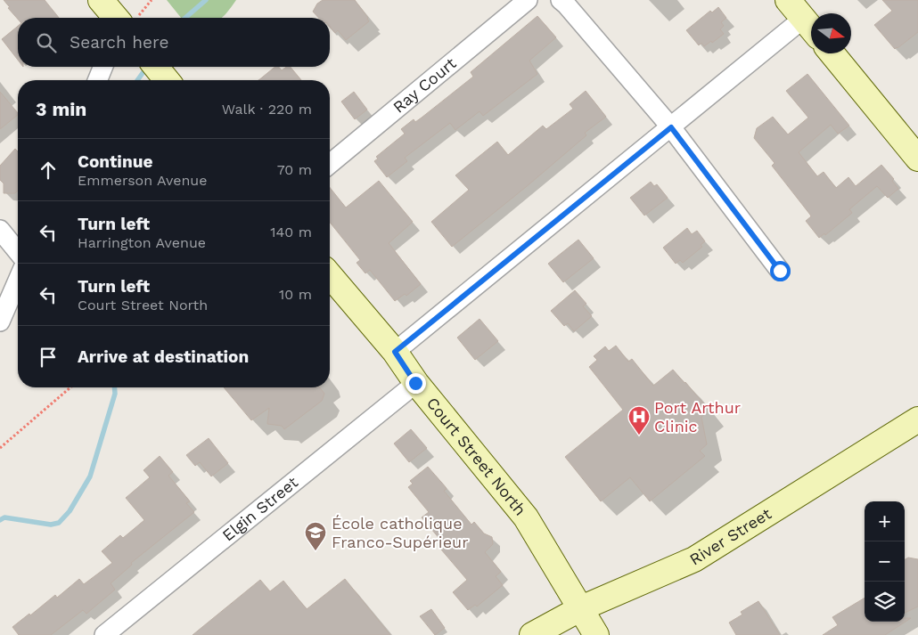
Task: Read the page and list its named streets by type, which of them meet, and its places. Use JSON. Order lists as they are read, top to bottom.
{
  "streets": {
    "street": [
      "Ray Court",
      "Court Street North",
      "Elgin Street",
      "River Street"
    ]
  },
  "crossings": [
    ["Court Street North", "Elgin Street"],
    ["Court Street North", "River Street"]
  ],
  "places": {
    "hospital": ["Port Arthur Clinic"],
    "school or university": ["École catholique Franco-Supérieur"]
  },
  "north": "right",
  "page": {
    "search": "Search here",
    "heading": ["3 min", "Walk · 220 m"],
    "list": [
      ["Continue", "Emmerson Avenue", "70 m"],
      ["Turn left", "Harrington Avenue", "140 m"],
      ["Turn left", "Court Street North", "10 m"],
      "Arrive at destination"
    ],
    "map_buttons": ["+", "−"]
  }
}
